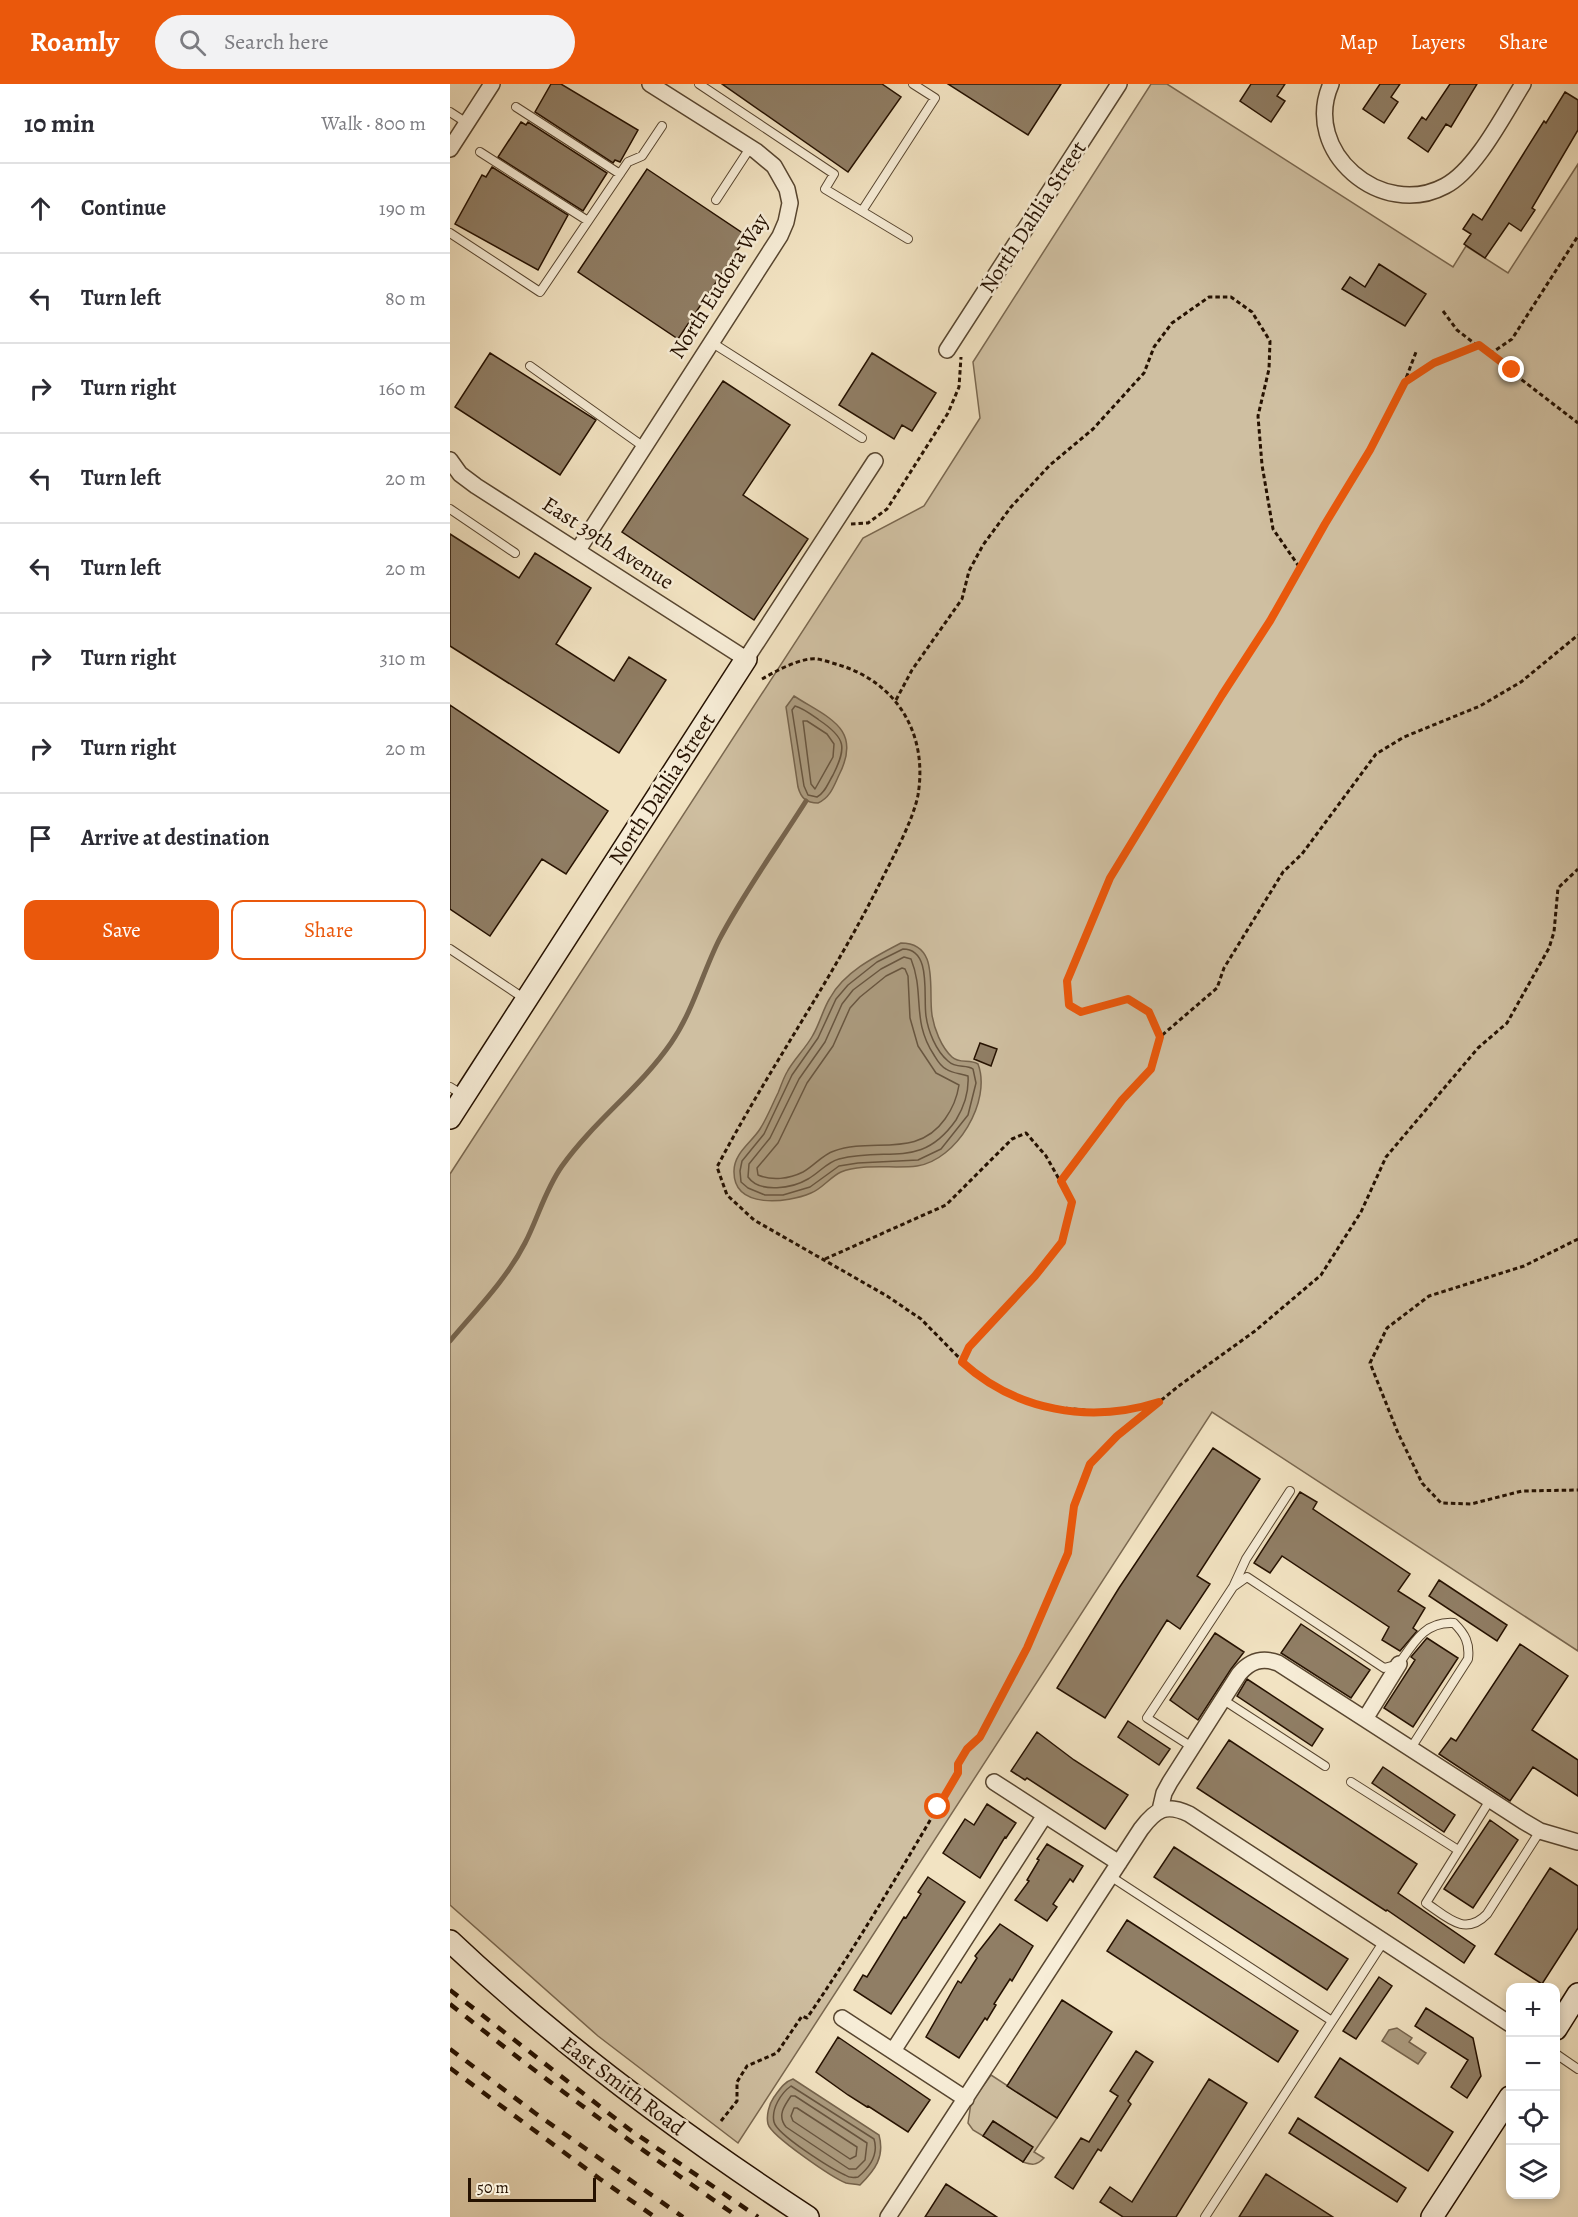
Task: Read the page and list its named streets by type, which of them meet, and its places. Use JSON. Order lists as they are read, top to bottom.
{
  "streets": {
    "street": [
      "North Dahlia Street",
      "North Eudora Way",
      "East 39th Avenue",
      "East Smith Road"
    ]
  },
  "crossings": [
    ["North Dahlia Street", "East 39th Avenue"],
    ["North Eudora Way", "East 39th Avenue"]
  ],
  "scale_bar": "50 m",
  "page": {
    "header": "Roamly",
    "search": "Search here",
    "nav": ["Map", "Layers", "Share"],
    "heading": ["10 min", "Walk · 800 m"],
    "list": [
      ["Continue", "190 m"],
      ["Turn left", "80 m"],
      ["Turn right", "160 m"],
      ["Turn left", "20 m"],
      ["Turn left", "20 m"],
      ["Turn right", "310 m"],
      ["Turn right", "20 m"],
      "Arrive at destination"
    ],
    "buttons": ["Save", "Share"],
    "map_buttons": ["+", "−"],
    "scale": "50 m"
  }
}
